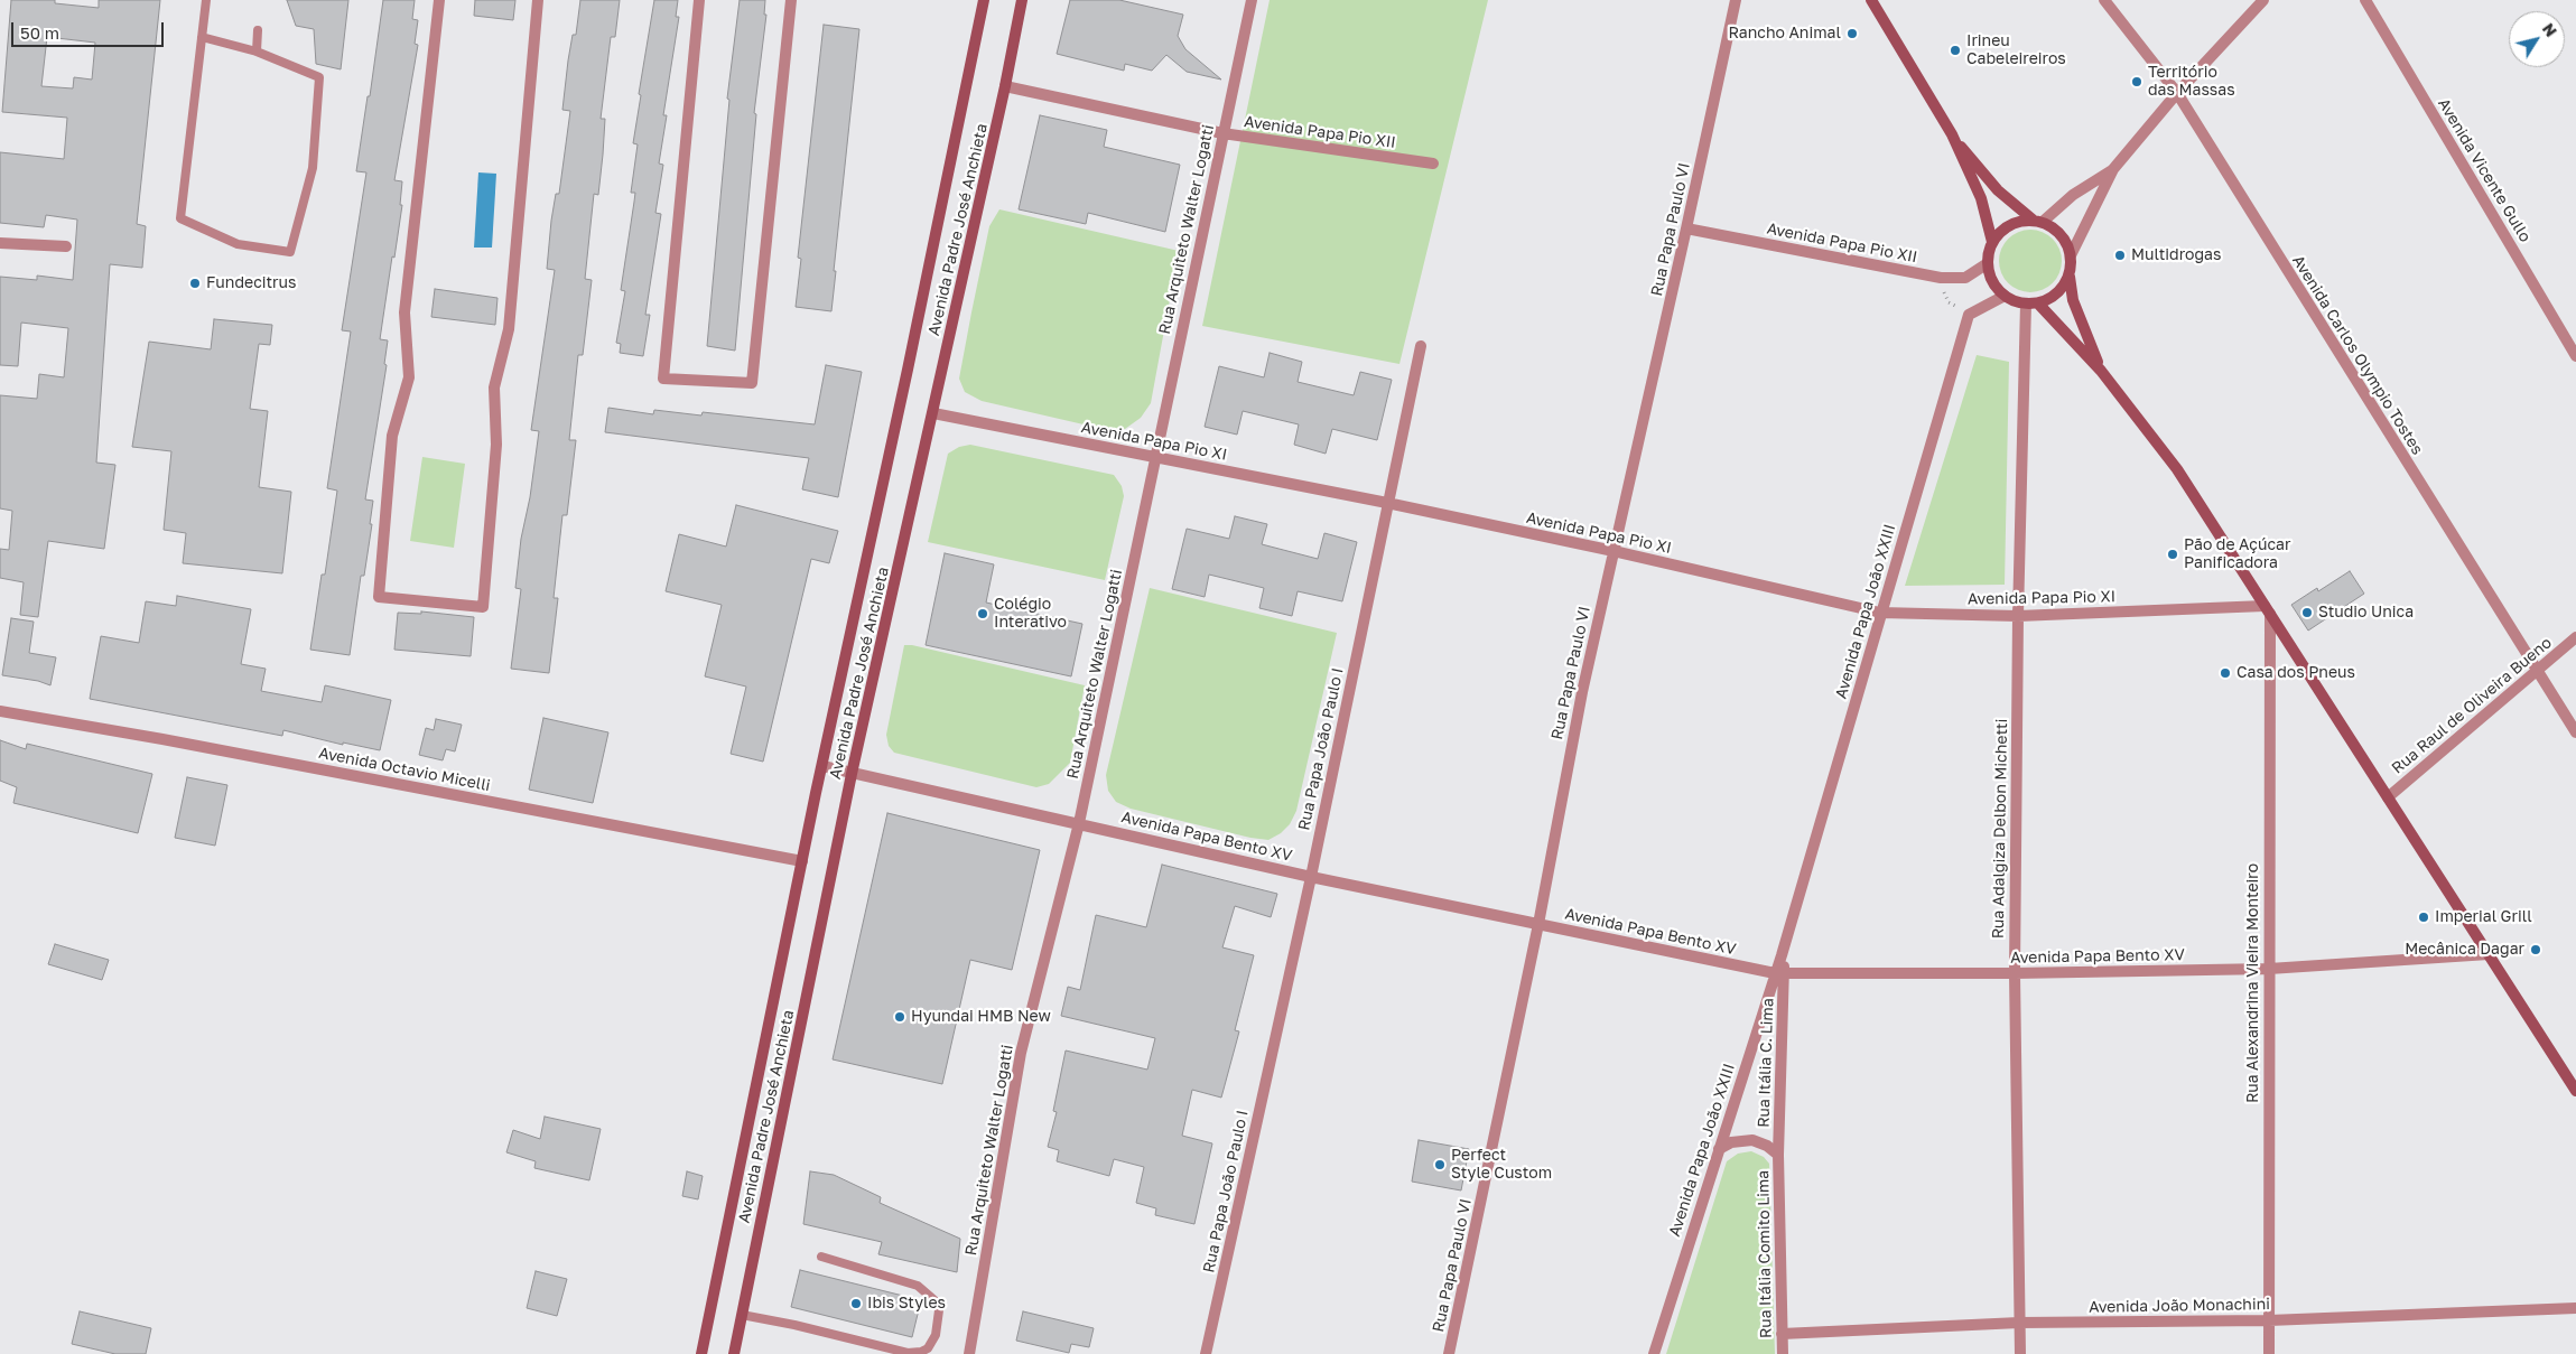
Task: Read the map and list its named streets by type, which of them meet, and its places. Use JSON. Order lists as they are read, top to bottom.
{
  "streets": {
    "main road": ["Avenida Padre José Anchieta"],
    "street": [
      "Avenida Papa Pio XII",
      "Avenida Vicente Gullo",
      "Rua Arquiteto Walter Logatti",
      "Rua Papa Paulo VI",
      "Avenida Carlos Olympio Tostes",
      "Avenida Papa Pio XI",
      "Avenida Papa João XXIII",
      "Rua Raul de Oliveira Bueno",
      "Rua Papa João Paulo I",
      "Avenida Octavio Micelli",
      "Rua Adalgiza Delbon Michetti",
      "Avenida Papa Bento XV",
      "Rua Alexandrina Vieira Monteiro",
      "Rua Itália C. Lima",
      "Rua Itália Comito Lima",
      "Avenida João Monachini"
    ]
  },
  "crossings": [
    ["Avenida Papa Pio XII", "Avenida Padre José Anchieta"],
    ["Avenida Papa Pio XII", "Rua Arquiteto Walter Logatti"],
    ["Avenida Papa Pio XII", "Rua Papa Paulo VI"],
    ["Avenida Papa Pio XII", "Avenida Papa João XXIII"],
    ["Avenida Papa Pio XII", "Rua Adalgiza Delbon Michetti"],
    ["Avenida Padre José Anchieta", "Avenida Papa Pio XI"],
    ["Avenida Padre José Anchieta", "Avenida Octavio Micelli"],
    ["Avenida Padre José Anchieta", "Avenida Papa Bento XV"],
    ["Rua Arquiteto Walter Logatti", "Avenida Papa Pio XI"],
    ["Rua Arquiteto Walter Logatti", "Avenida Papa Bento XV"],
    ["Rua Papa Paulo VI", "Avenida Papa Pio XI"],
    ["Rua Papa Paulo VI", "Avenida Papa Bento XV"],
    ["Avenida Carlos Olympio Tostes", "Rua Raul de Oliveira Bueno"],
    ["Avenida Papa Pio XI", "Avenida Papa João XXIII"],
    ["Avenida Papa Pio XI", "Rua Papa João Paulo I"],
    ["Avenida Papa Pio XI", "Rua Adalgiza Delbon Michetti"],
    ["Avenida Papa Pio XI", "Rua Alexandrina Vieira Monteiro"],
    ["Avenida Papa João XXIII", "Rua Adalgiza Delbon Michetti"],
    ["Avenida Papa João XXIII", "Avenida Papa Bento XV"],
    ["Avenida Papa João XXIII", "Rua Itália C. Lima"],
    ["Rua Papa João Paulo I", "Avenida Papa Bento XV"],
    ["Rua Adalgiza Delbon Michetti", "Avenida Papa Bento XV"],
    ["Rua Adalgiza Delbon Michetti", "Avenida João Monachini"],
    ["Avenida Papa Bento XV", "Rua Alexandrina Vieira Monteiro"],
    ["Avenida Papa Bento XV", "Rua Itália C. Lima"],
    ["Rua Alexandrina Vieira Monteiro", "Avenida João Monachini"],
    ["Rua Itália C. Lima", "Rua Itália Comito Lima"],
    ["Rua Itália Comito Lima", "Avenida João Monachini"]
  ],
  "places": [
    "Rancho Animal",
    "Irineu Cabeleireiros",
    "Território das Massas",
    "Multidrogas",
    "Fundecitrus",
    "Pão de Açúcar Panificadora",
    "Studio Unica",
    "Colégio Interativo",
    "Casa dos Pneus",
    "Imperial Grill",
    "Mecânica Dagar",
    "Hyundai HMB New",
    "Perfect Style Custom",
    "Ibis Styles"
  ],
  "scale_bar": "50 m",
  "north": "top right"
}
